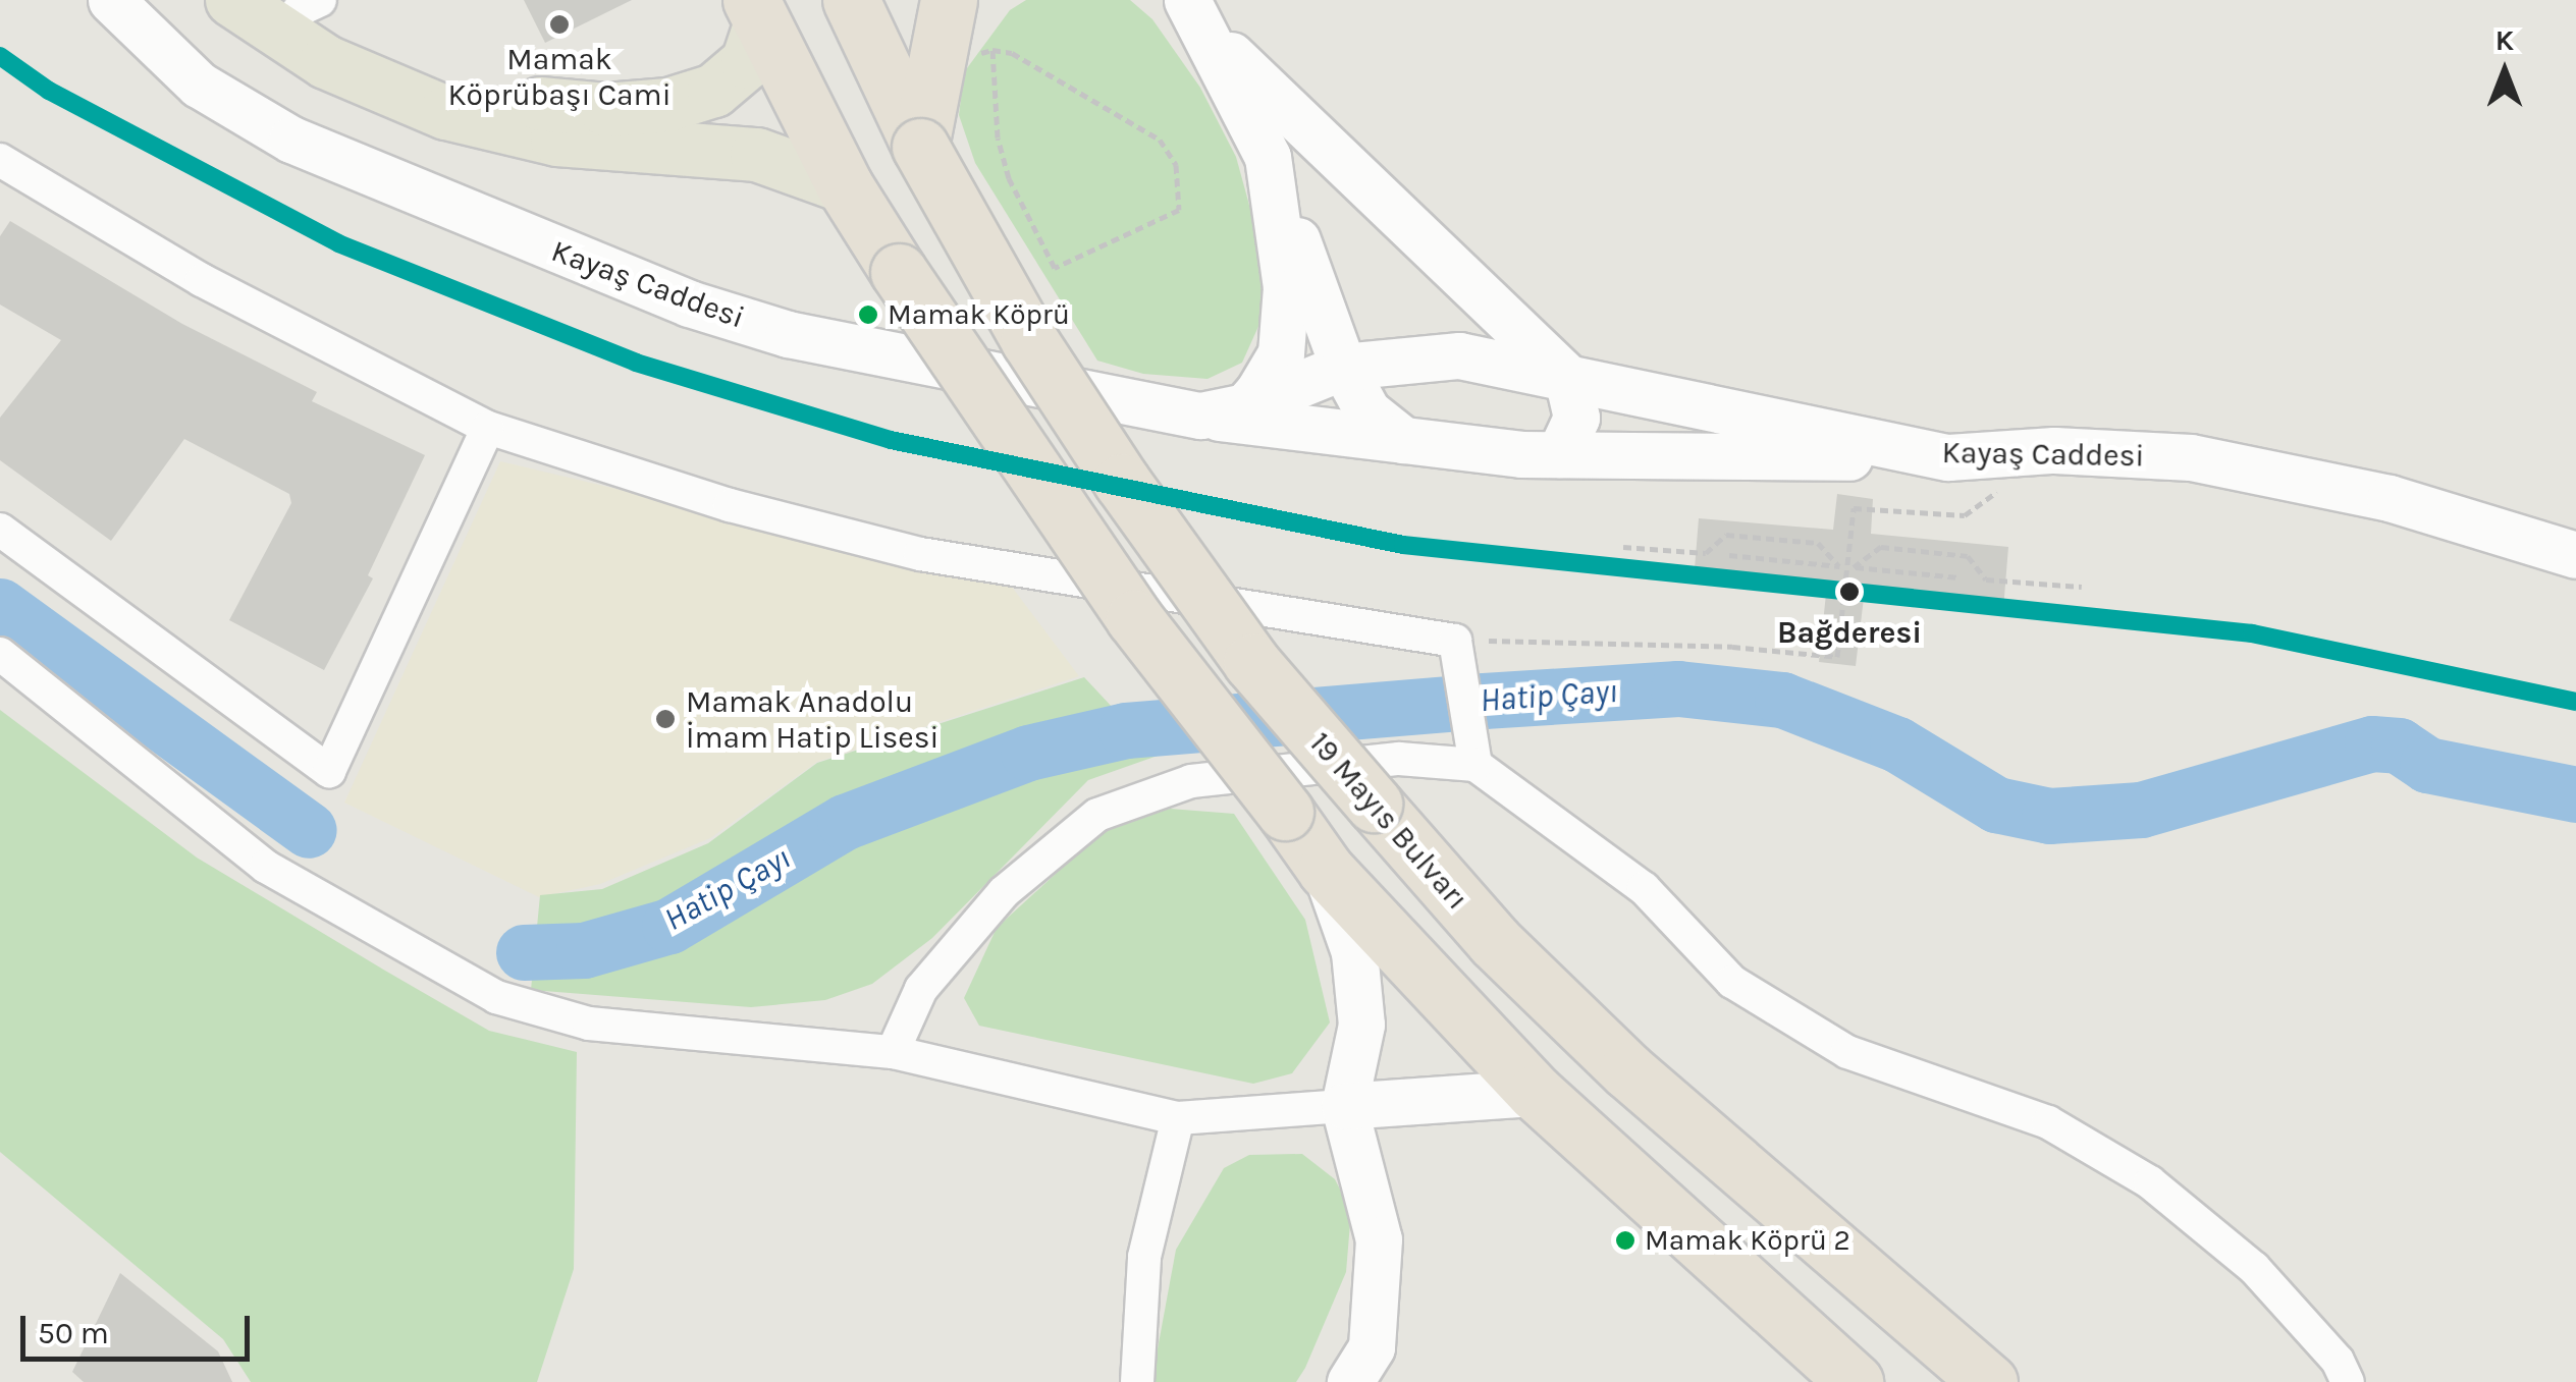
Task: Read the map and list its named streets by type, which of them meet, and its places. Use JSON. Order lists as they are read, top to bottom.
{
  "streets": {
    "highway": ["19 Mayıs Bulvarı"],
    "street": ["Kayaş Caddesi"]
  },
  "water": ["Hatip Çayı"],
  "places": [
    "Mamak Köprübaşı Cami",
    "Mamak Köprü",
    "Bağderesi",
    "Mamak Anadolu İmam Hatip Lisesi",
    "Mamak Köprü 2"
  ],
  "scale_bar": "50 m",
  "north": "top"
}
